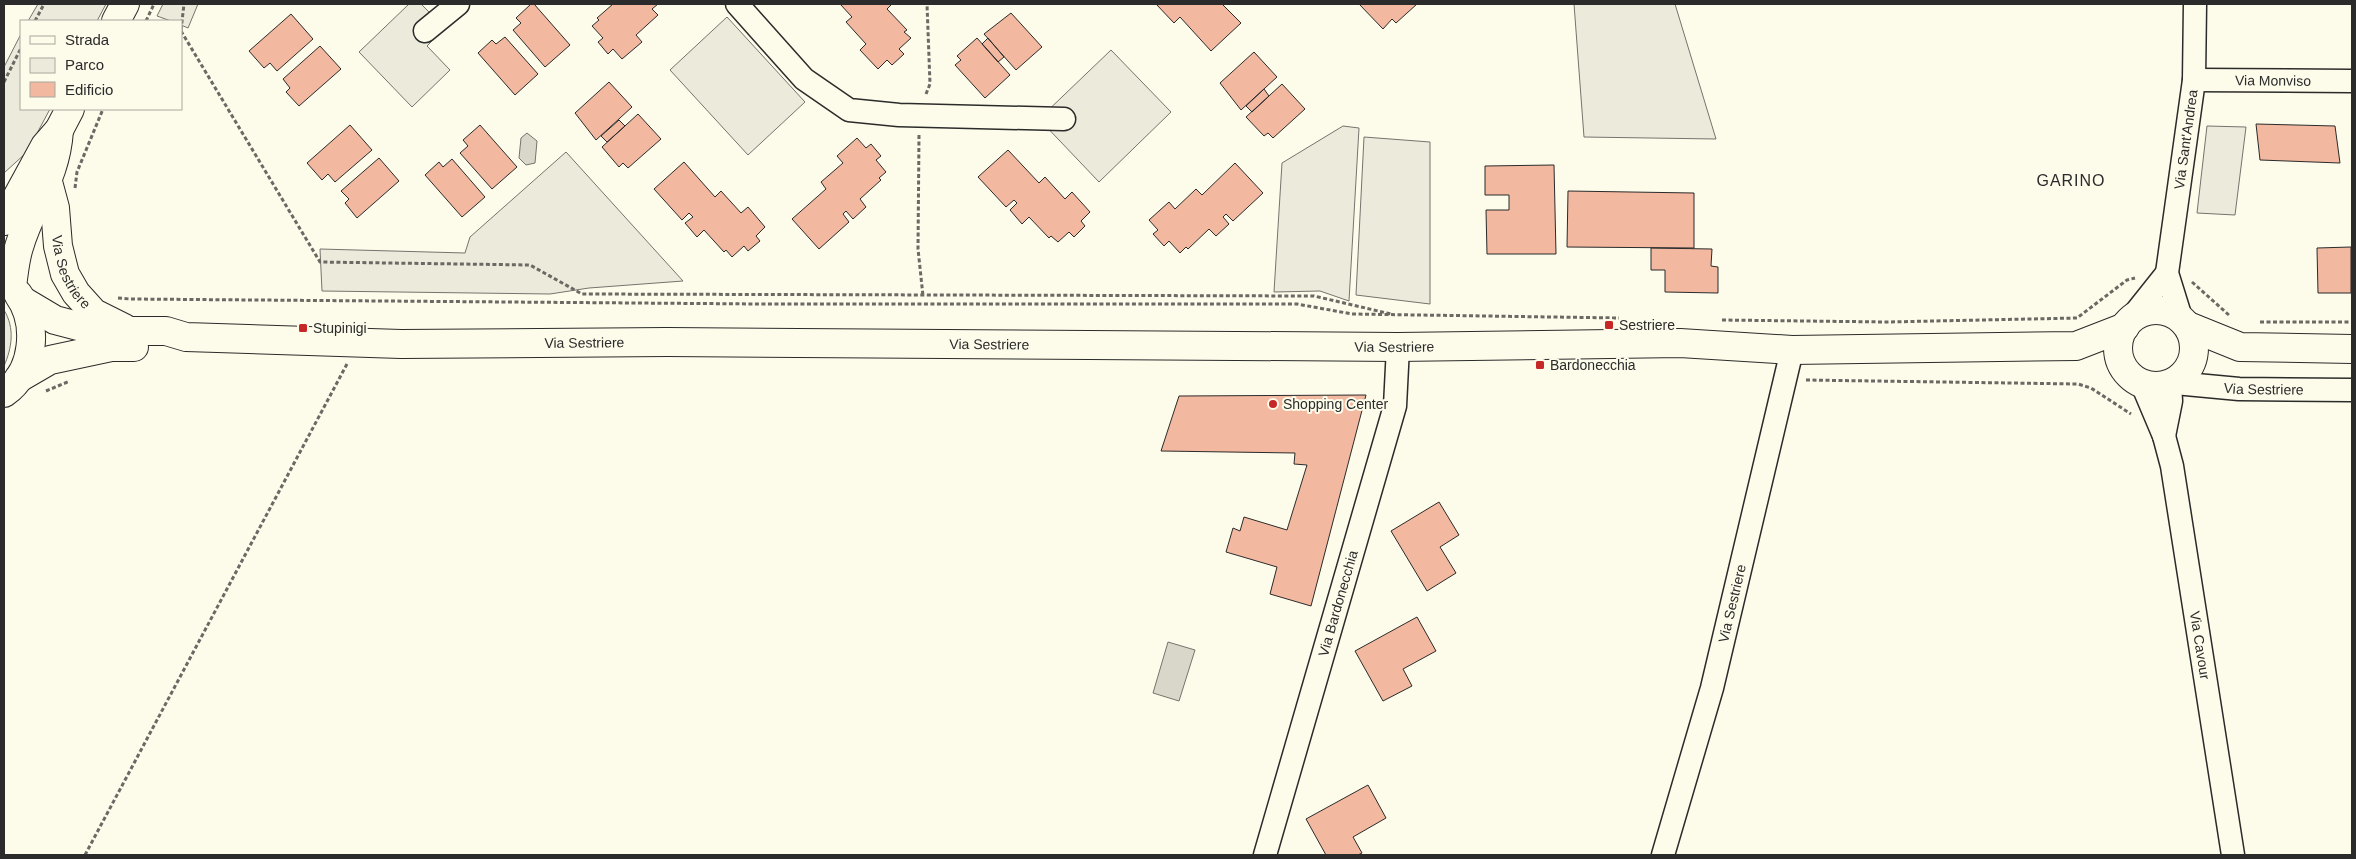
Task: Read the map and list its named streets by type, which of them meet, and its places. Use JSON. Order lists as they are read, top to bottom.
{
  "streets": {
    "main road": ["Via Sestriere"],
    "street": [
      "Via Monviso",
      "Via Sant'Andrea",
      "Via Bardonecchia",
      "Via Cavour"
    ]
  },
  "crossings": [
    ["Via Monviso", "Via Sant'Andrea"],
    ["Via Sestriere", "Via Bardonecchia"],
    ["Via Sestriere", "Via Cavour"]
  ],
  "districts": ["GARINO"],
  "places": {
    "transit": ["Sestriere", "Stupinigi", "Bardonecchia"],
    "other": ["Shopping Center"]
  },
  "legend": ["Strada", "Parco", "Edificio"]
}
